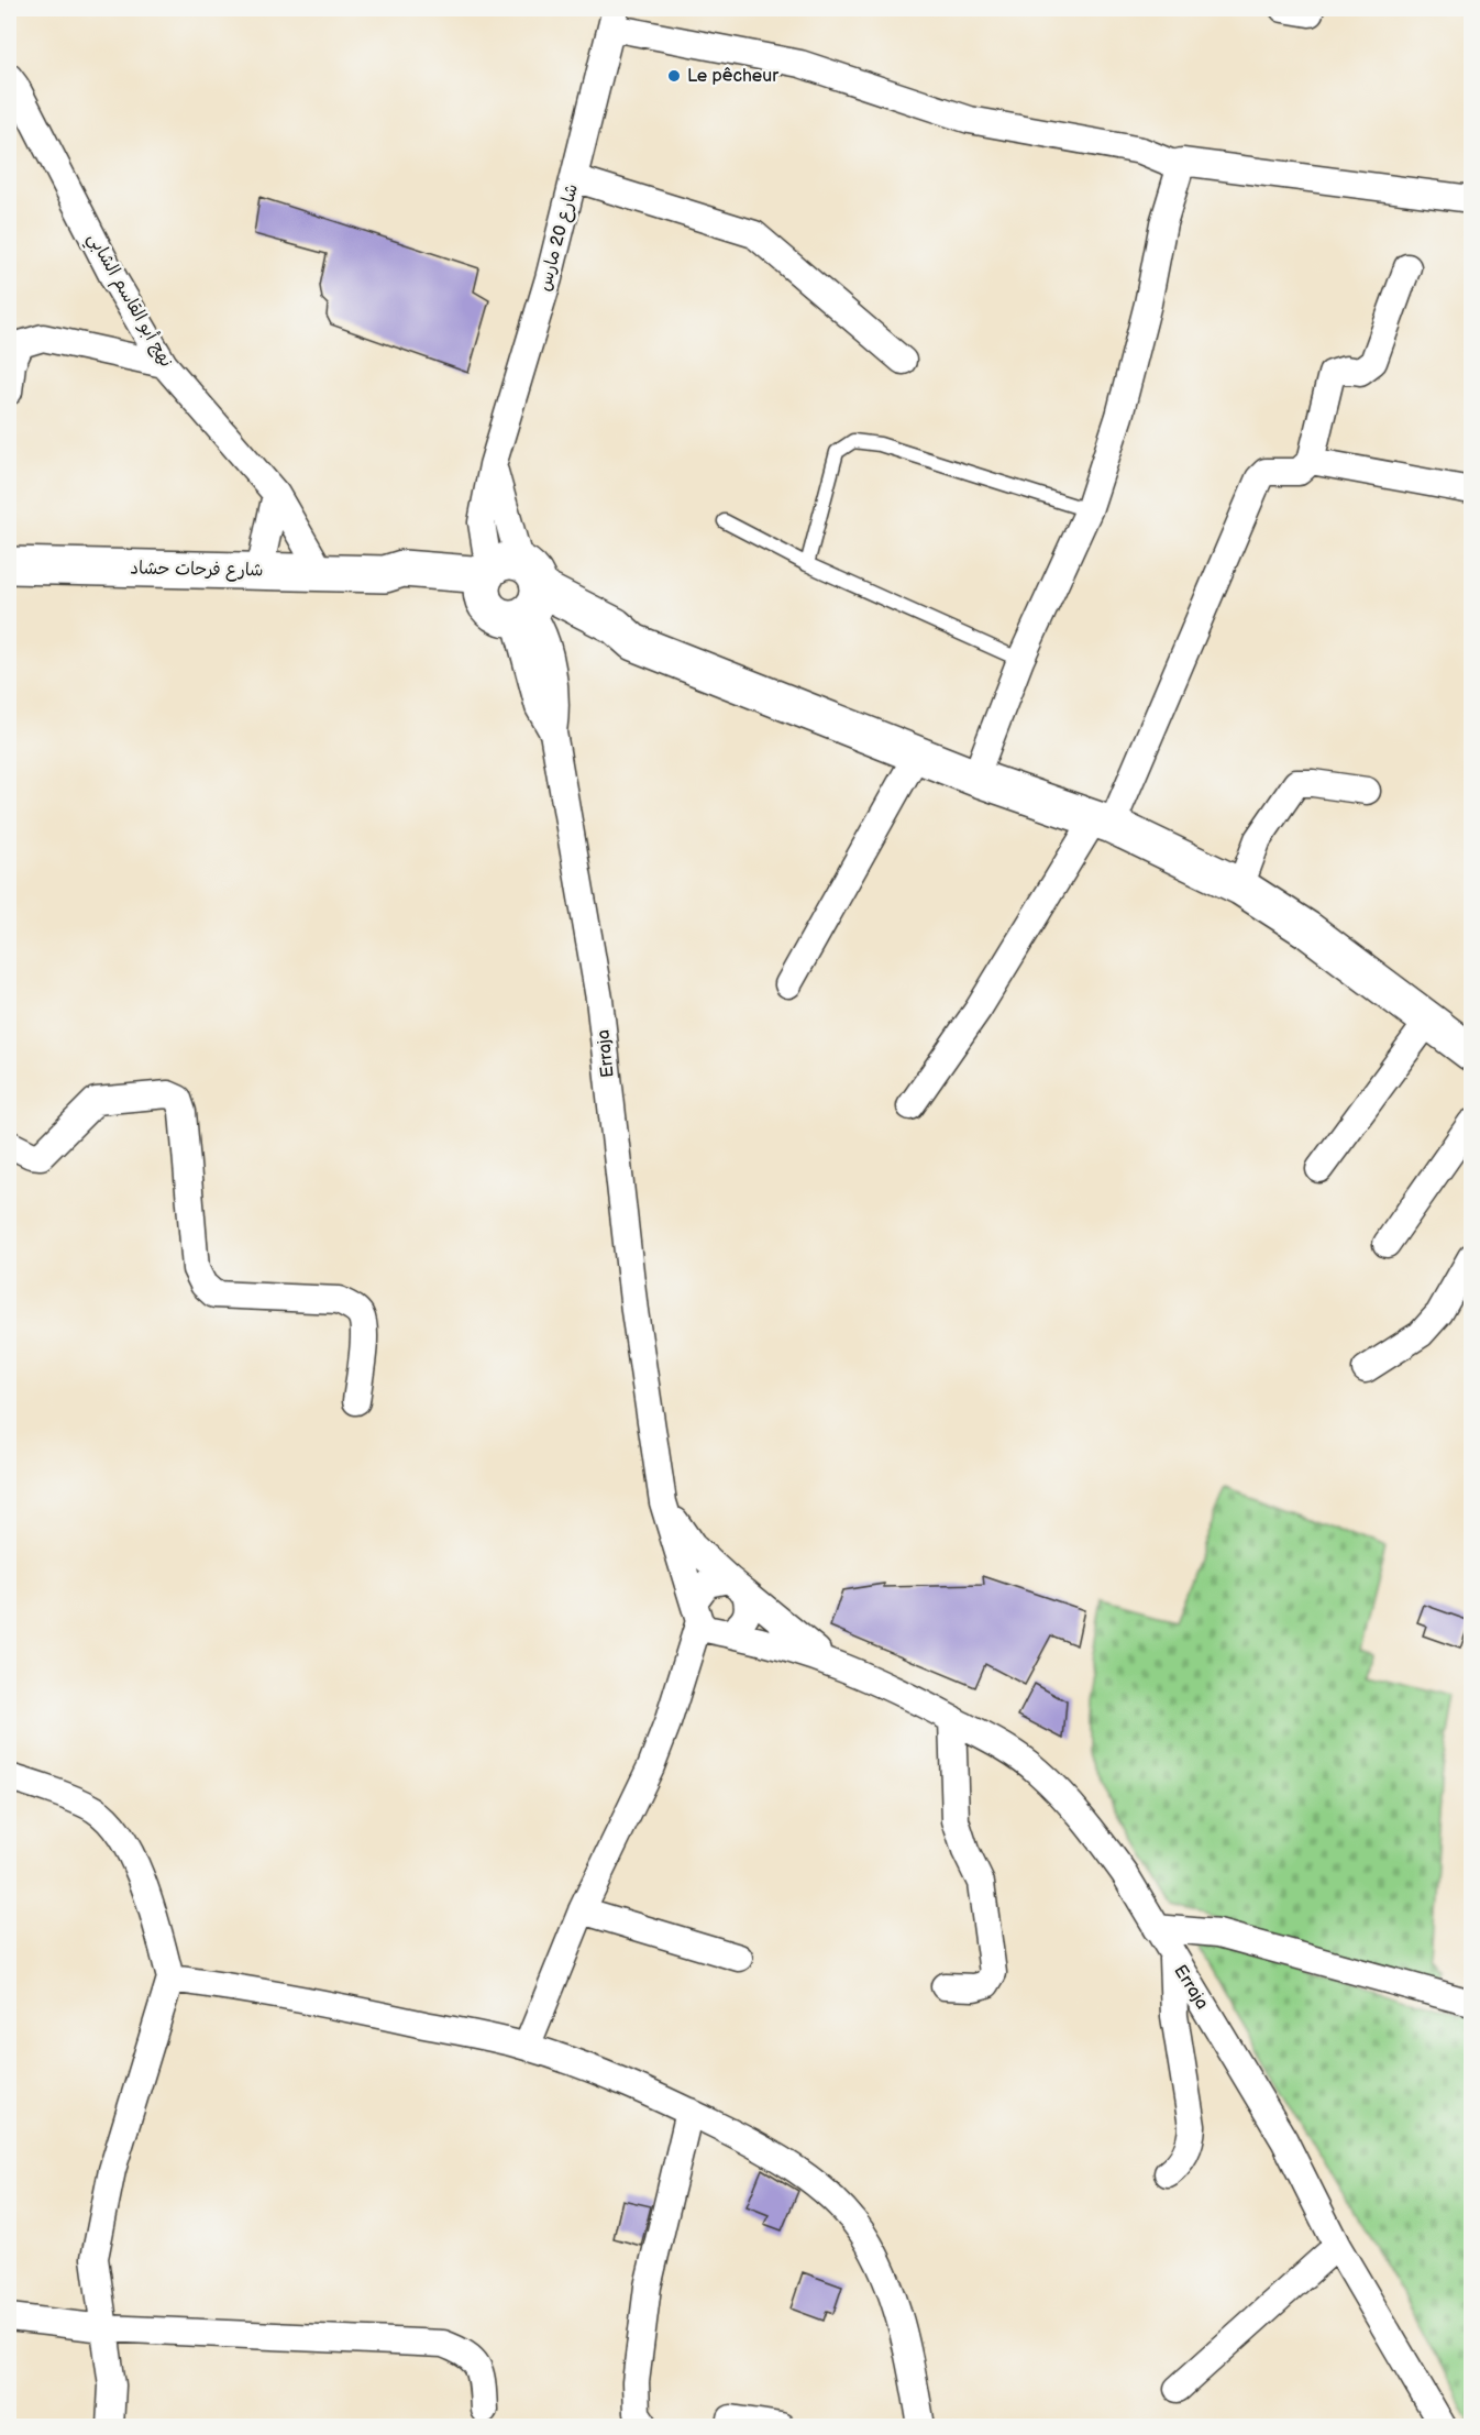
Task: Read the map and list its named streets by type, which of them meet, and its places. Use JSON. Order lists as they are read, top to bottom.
{
  "streets": {
    "main road": ["شارع فرحات حشاد"],
    "street": ["شارع 20 مارس", "نهج أبو القاسم الشابي", "Erraja"]
  },
  "crossings": [
    ["شارع 20 مارس", "شارع فرحات حشاد"],
    ["شارع 20 مارس", "Erraja"],
    ["نهج أبو القاسم الشابي", "شارع فرحات حشاد"],
    ["شارع فرحات حشاد", "Erraja"]
  ],
  "places": ["Le pêcheur"]
}
